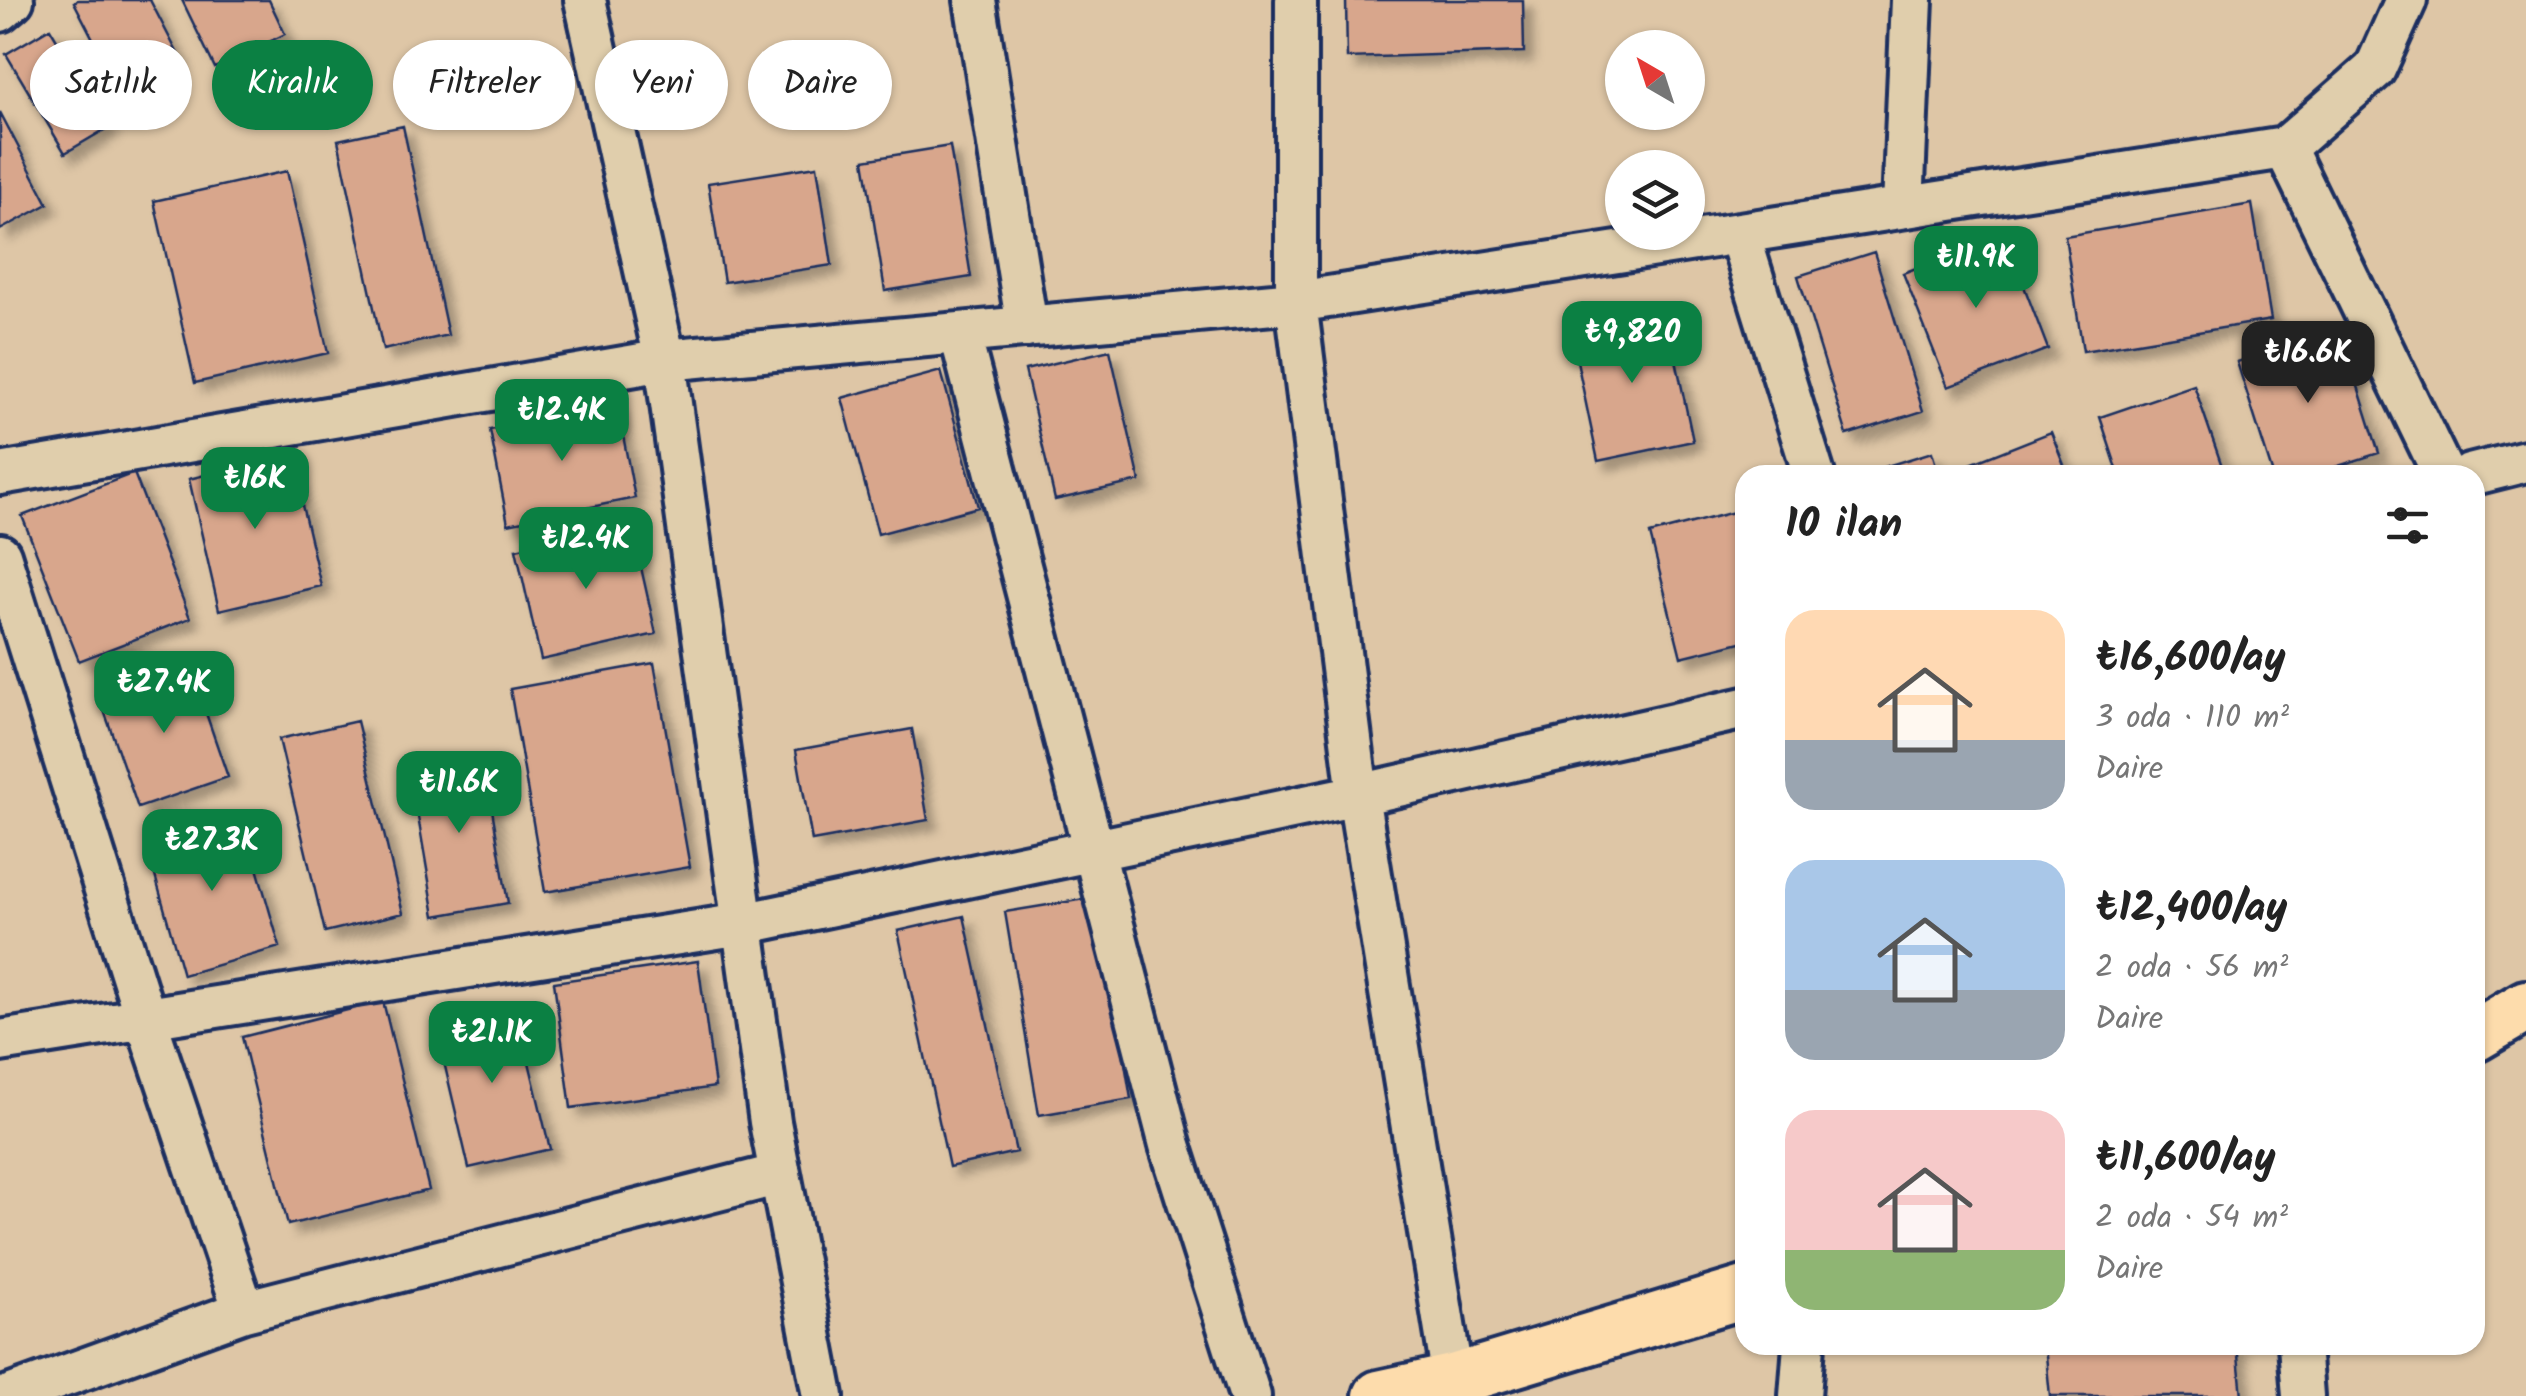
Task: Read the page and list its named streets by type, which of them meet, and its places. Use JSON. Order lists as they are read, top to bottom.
{
  "north": "top left",
  "page": {
    "chip": [
      "Satılık",
      "Kiralık",
      "Filtreler",
      "Yeni",
      "Daire"
    ],
    "price": [
      "₺11.9K",
      "₺9,820",
      "₺16.6K",
      "₺12.4K",
      "₺16K",
      "₺12.4K",
      "₺27.4K",
      "₺11.6K",
      "₺27.3K",
      "₺21.1K"
    ],
    "heading": "10 ilan",
    "list": [
      {
        "name": "₺16,600/ay",
        "note": "3 oda · 110 m² · Daire"
      },
      {
        "name": "₺12,400/ay",
        "note": "2 oda · 56 m² · Daire"
      },
      {
        "name": "₺11,600/ay",
        "note": "2 oda · 54 m² · Daire"
      }
    ]
  }
}
